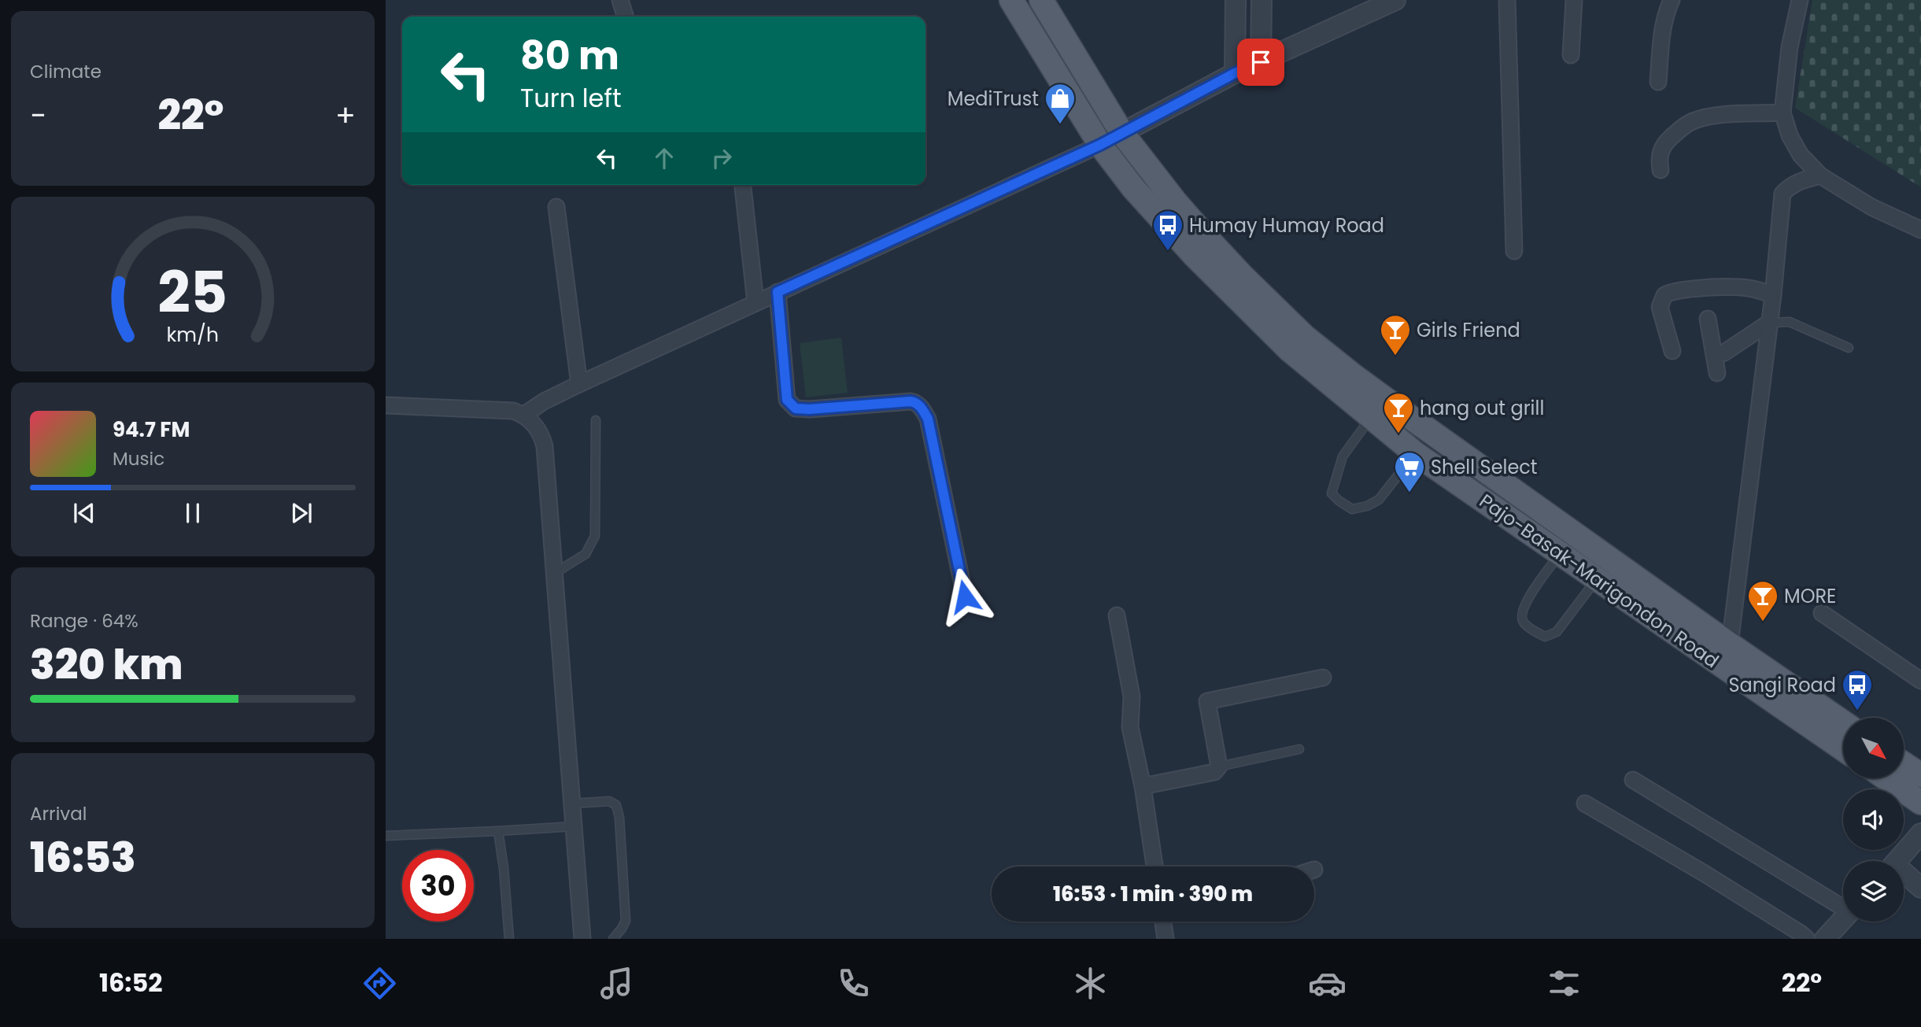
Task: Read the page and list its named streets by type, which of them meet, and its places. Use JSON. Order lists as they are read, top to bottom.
{
  "streets": {
    "main road": ["Pajo-Basak-Marigondon Road"]
  },
  "places": {
    "shop": ["MediTrust"],
    "bus stop": ["Humay Humay Road", "Sangi Road"],
    "bar": ["Girls Friend", "hang out grill", "MORE"],
    "supermarket": ["Shell Select"]
  },
  "north": "bottom right",
  "page": {
    "tile": [
      "Climate",
      ["Range · 64%", "320 km"],
      ["Arrival", "16:53"]
    ],
    "turn": ["80 m", "Turn left"],
    "heat": ["−", "22°", "+"],
    "song": ["94.7 FM", "Music"],
    "limit": "30",
    "trip": "16:53 · 1 min · 390 m",
    "tabs": ["16:52", "22°"],
    "gauge": ["25", "km/h"]
  }
}
